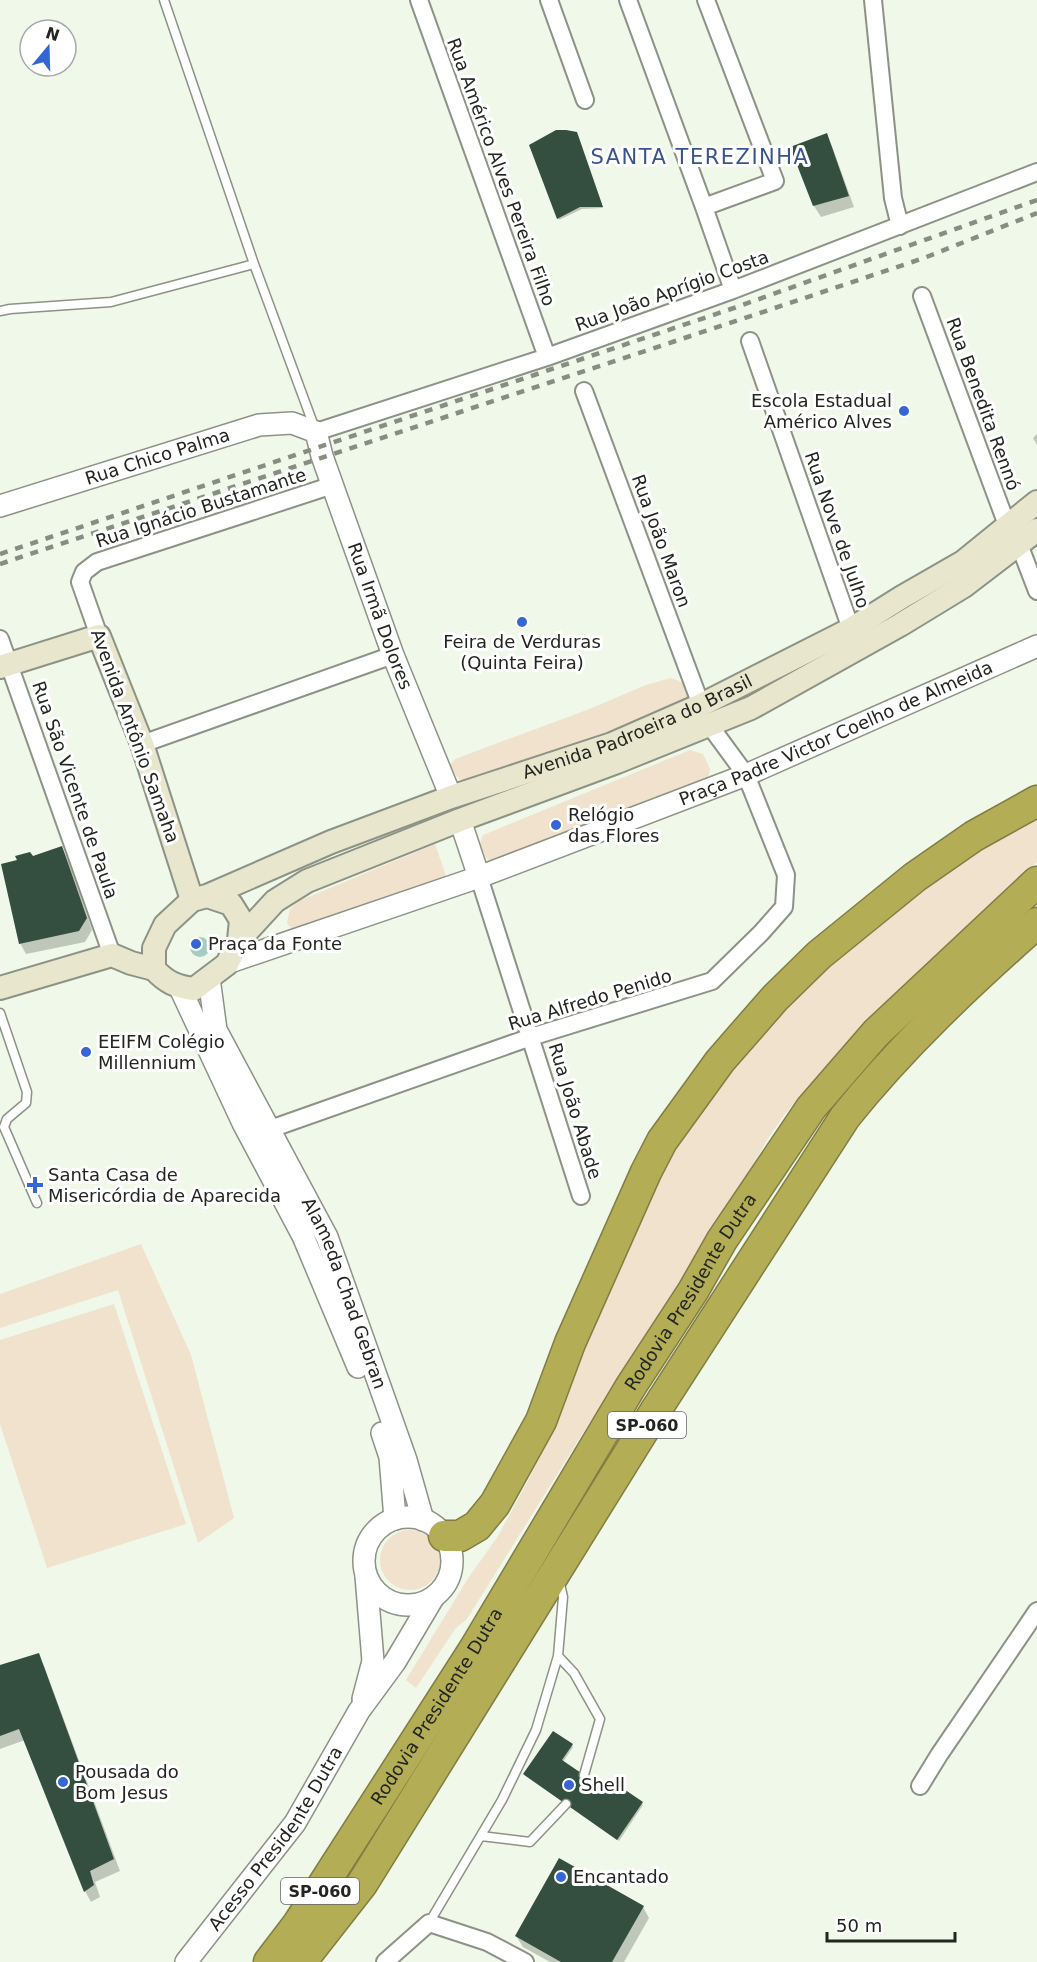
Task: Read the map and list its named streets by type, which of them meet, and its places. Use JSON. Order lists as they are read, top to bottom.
{
  "streets": {
    "highway": ["Rodovia Presidente Dutra", "SP-060"],
    "main road": ["Avenida Padroeira do Brasil", "Avenida Antônio Samaha"],
    "street": [
      "Rua Américo Alves Pereira Filho",
      "Rua João Aprígio Costa",
      "Rua Benedita Rennó",
      "Rua Chico Palma",
      "Rua Ignácio Bustamante",
      "Rua Nove de Julho",
      "Rua João Maron",
      "Rua Irmã Dolores",
      "Praça Padre Victor Coelho de Almeida",
      "Rua São Vicente de Paula",
      "Rua Alfredo Penido",
      "Rua João Abade",
      "Alameda Chad Gebran",
      "Acesso Presidente Dutra"
    ]
  },
  "crossings": [
    ["Rua Américo Alves Pereira Filho", "Rua João Aprígio Costa"],
    ["Rua João Aprígio Costa", "Rua Chico Palma"],
    ["Rua João Aprígio Costa", "Rua Irmã Dolores"],
    ["Rua Benedita Rennó", "Avenida Padroeira do Brasil"],
    ["Rua Chico Palma", "Rua Irmã Dolores"],
    ["Rua Ignácio Bustamante", "Rua Irmã Dolores"],
    ["Rua Ignácio Bustamante", "Avenida Antônio Samaha"],
    ["Rua Nove de Julho", "Avenida Padroeira do Brasil"],
    ["Rua João Maron", "Avenida Padroeira do Brasil"],
    ["Rua João Maron", "Praça Padre Victor Coelho de Almeida"],
    ["Rua João Maron", "Rua Alfredo Penido"],
    ["Rua Irmã Dolores", "Avenida Padroeira do Brasil"],
    ["Avenida Padroeira do Brasil", "Praça Padre Victor Coelho de Almeida"],
    ["Avenida Padroeira do Brasil", "Avenida Antônio Samaha"],
    ["Avenida Padroeira do Brasil", "Alameda Chad Gebran"],
    ["Praça Padre Victor Coelho de Almeida", "Avenida Antônio Samaha"],
    ["Praça Padre Victor Coelho de Almeida", "Rua Alfredo Penido"],
    ["Praça Padre Victor Coelho de Almeida", "Rua João Abade"],
    ["Praça Padre Victor Coelho de Almeida", "Alameda Chad Gebran"],
    ["Avenida Antônio Samaha", "Alameda Chad Gebran"],
    ["Rua Alfredo Penido", "Rua João Abade"],
    ["Rua Alfredo Penido", "Alameda Chad Gebran"]
  ],
  "districts": ["SANTA TEREZINHA"],
  "places": {
    "other": [
      "Escola Estadual Américo Alves",
      "Feira de Verduras (Quinta Feira)",
      "Relógio das Flores",
      "Praça da Fonte",
      "EEIFM Colégio Millennium",
      "Pousada do Bom Jesus",
      "Shell",
      "Encantado"
    ],
    "health": ["Santa Casa de Misericórdia de Aparecida"]
  },
  "scale_bar": "50 m",
  "north": "top"
}
